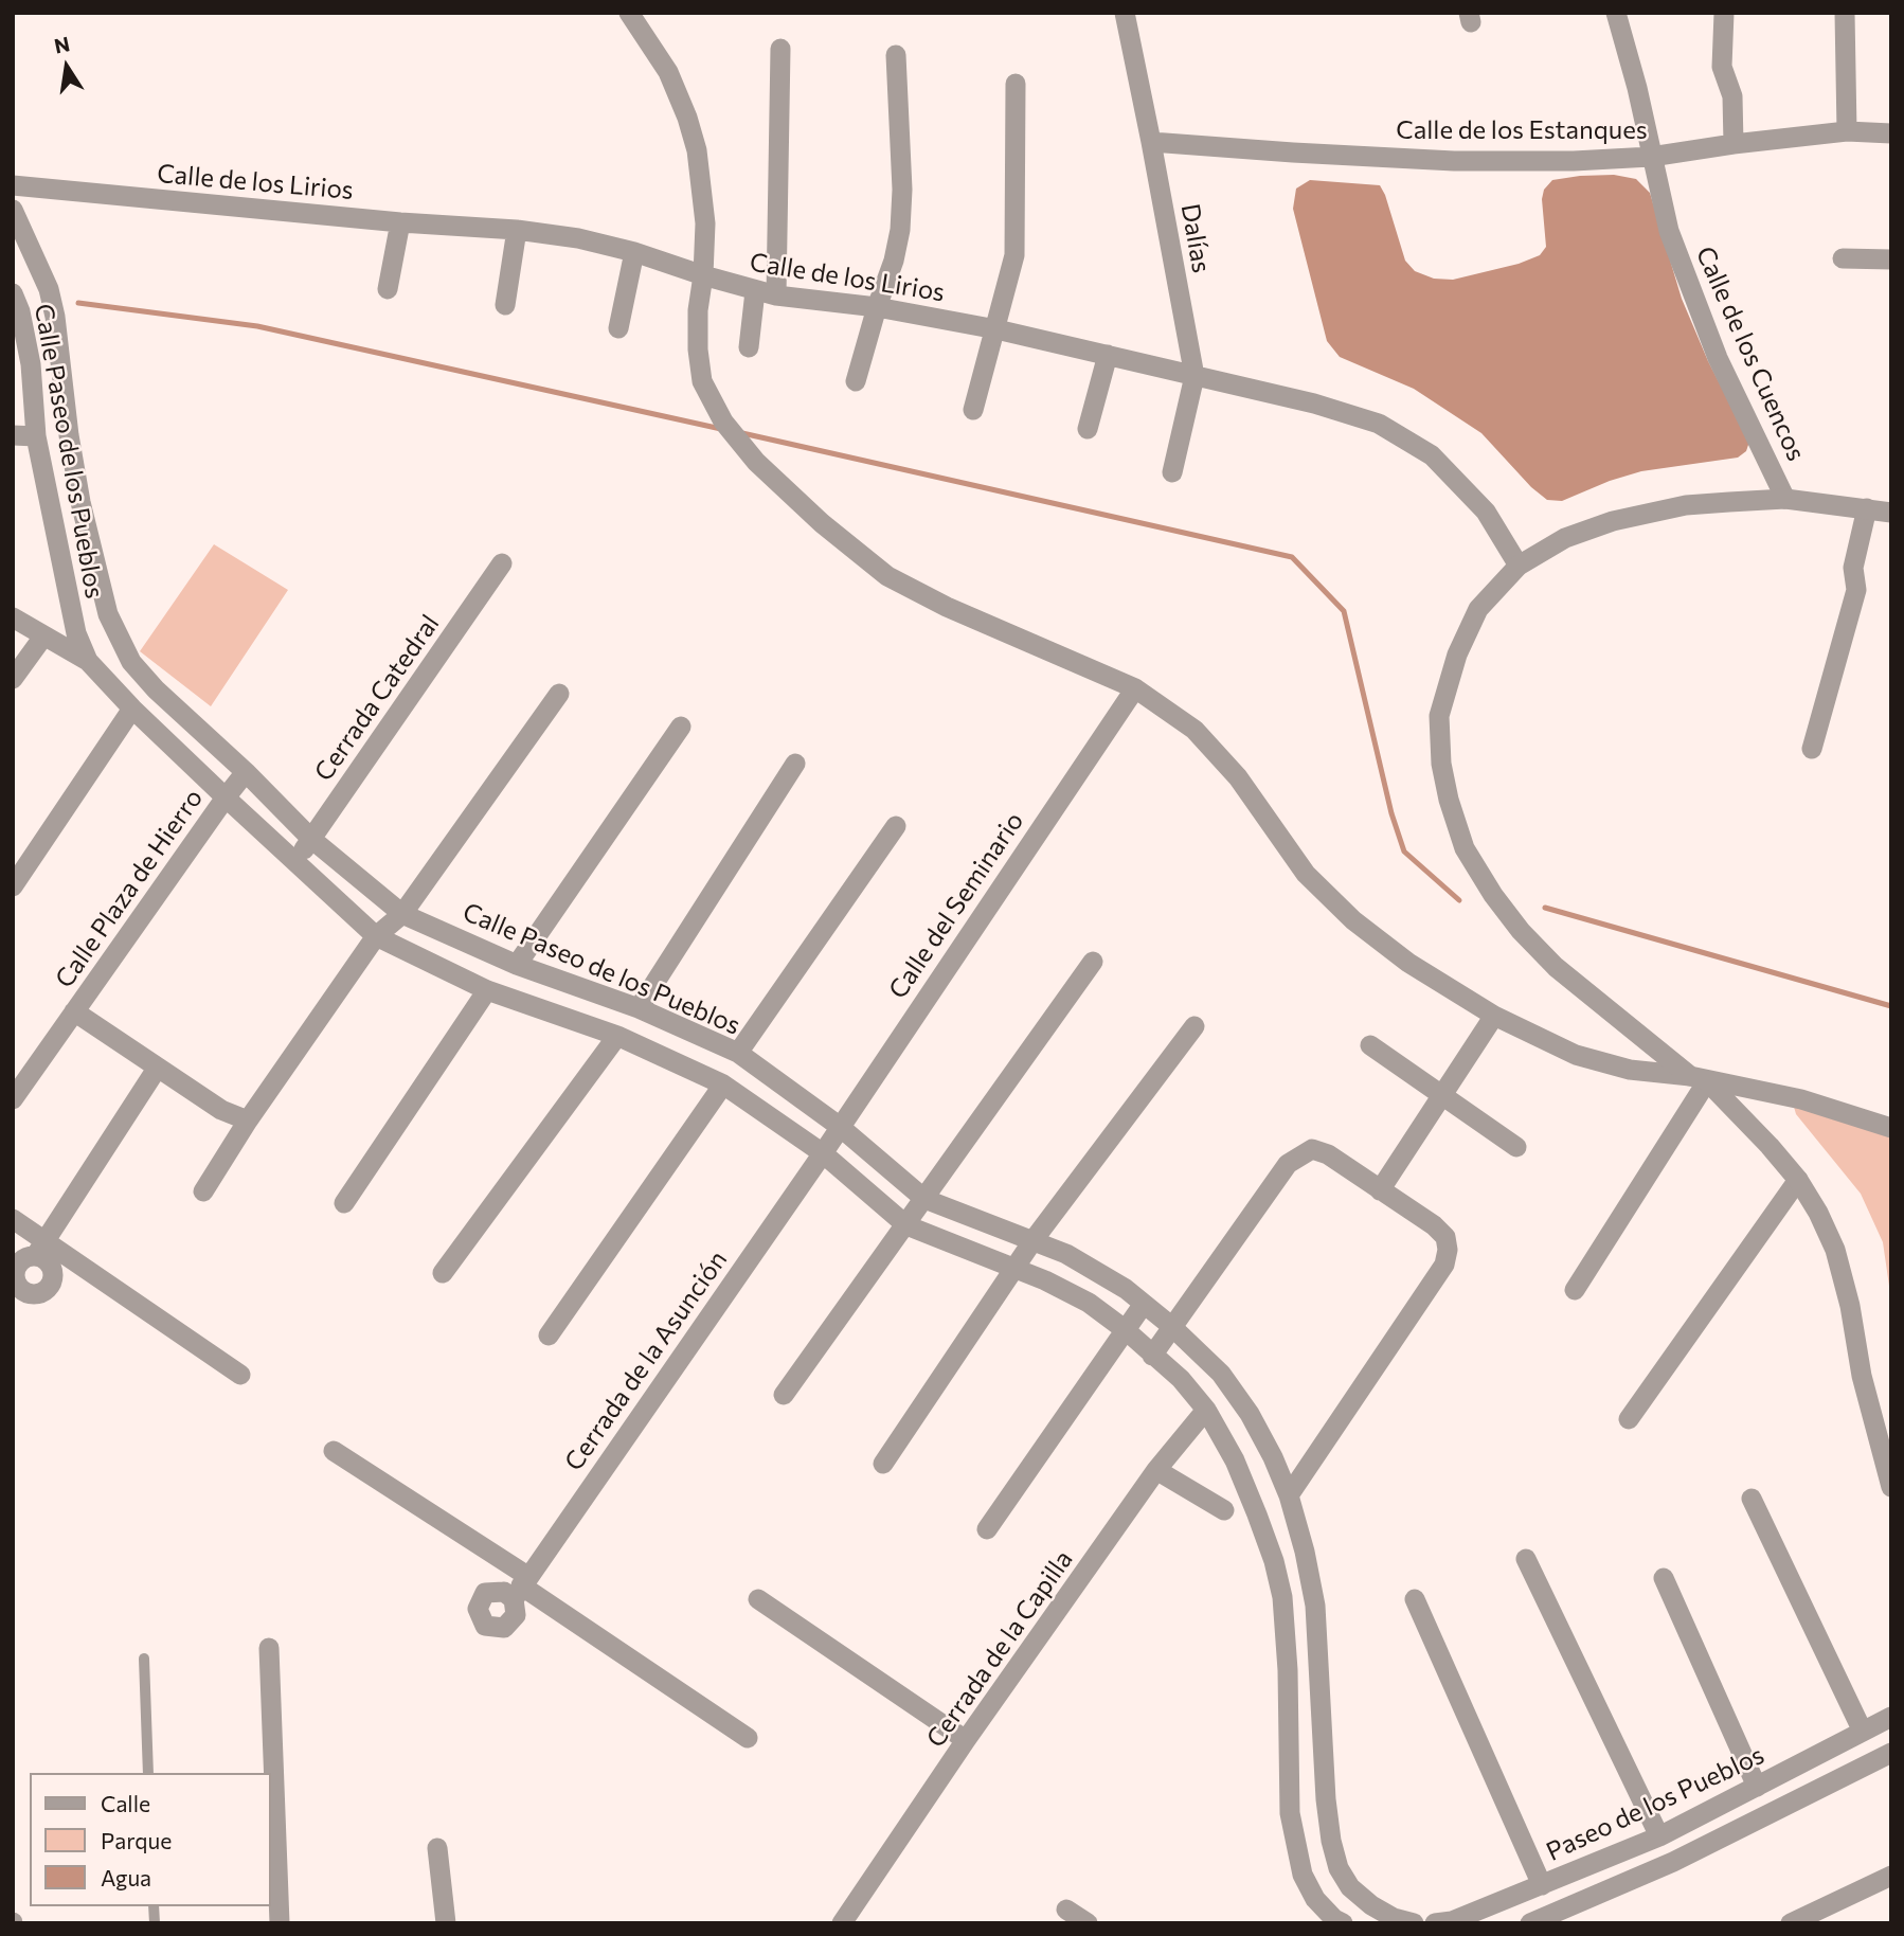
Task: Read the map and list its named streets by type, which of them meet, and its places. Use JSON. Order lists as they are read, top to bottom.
{
  "streets": {
    "street": [
      "Calle de los Estanques",
      "Calle de los Lirios",
      "Dalías",
      "Calle de los Cuencos",
      "Calle Paseo de los Pueblos",
      "Cerrada Catedral",
      "Calle Plaza de Hierro",
      "Calle del Seminario",
      "Cerrada de la Asunción",
      "Cerrada de la Capilla",
      "Paseo de los Pueblos"
    ]
  },
  "crossings": [
    ["Calle de los Estanques", "Dalías"],
    ["Calle de los Estanques", "Calle de los Cuencos"],
    ["Calle de los Lirios", "Dalías"],
    ["Calle Paseo de los Pueblos", "Cerrada Catedral"],
    ["Calle Paseo de los Pueblos", "Calle Plaza de Hierro"],
    ["Calle Paseo de los Pueblos", "Calle del Seminario"],
    ["Calle Paseo de los Pueblos", "Cerrada de la Asunción"],
    ["Calle Paseo de los Pueblos", "Cerrada de la Capilla"],
    ["Calle del Seminario", "Cerrada de la Asunción"]
  ],
  "legend": ["Calle", "Parque", "Agua"],
  "north": "top"
}
